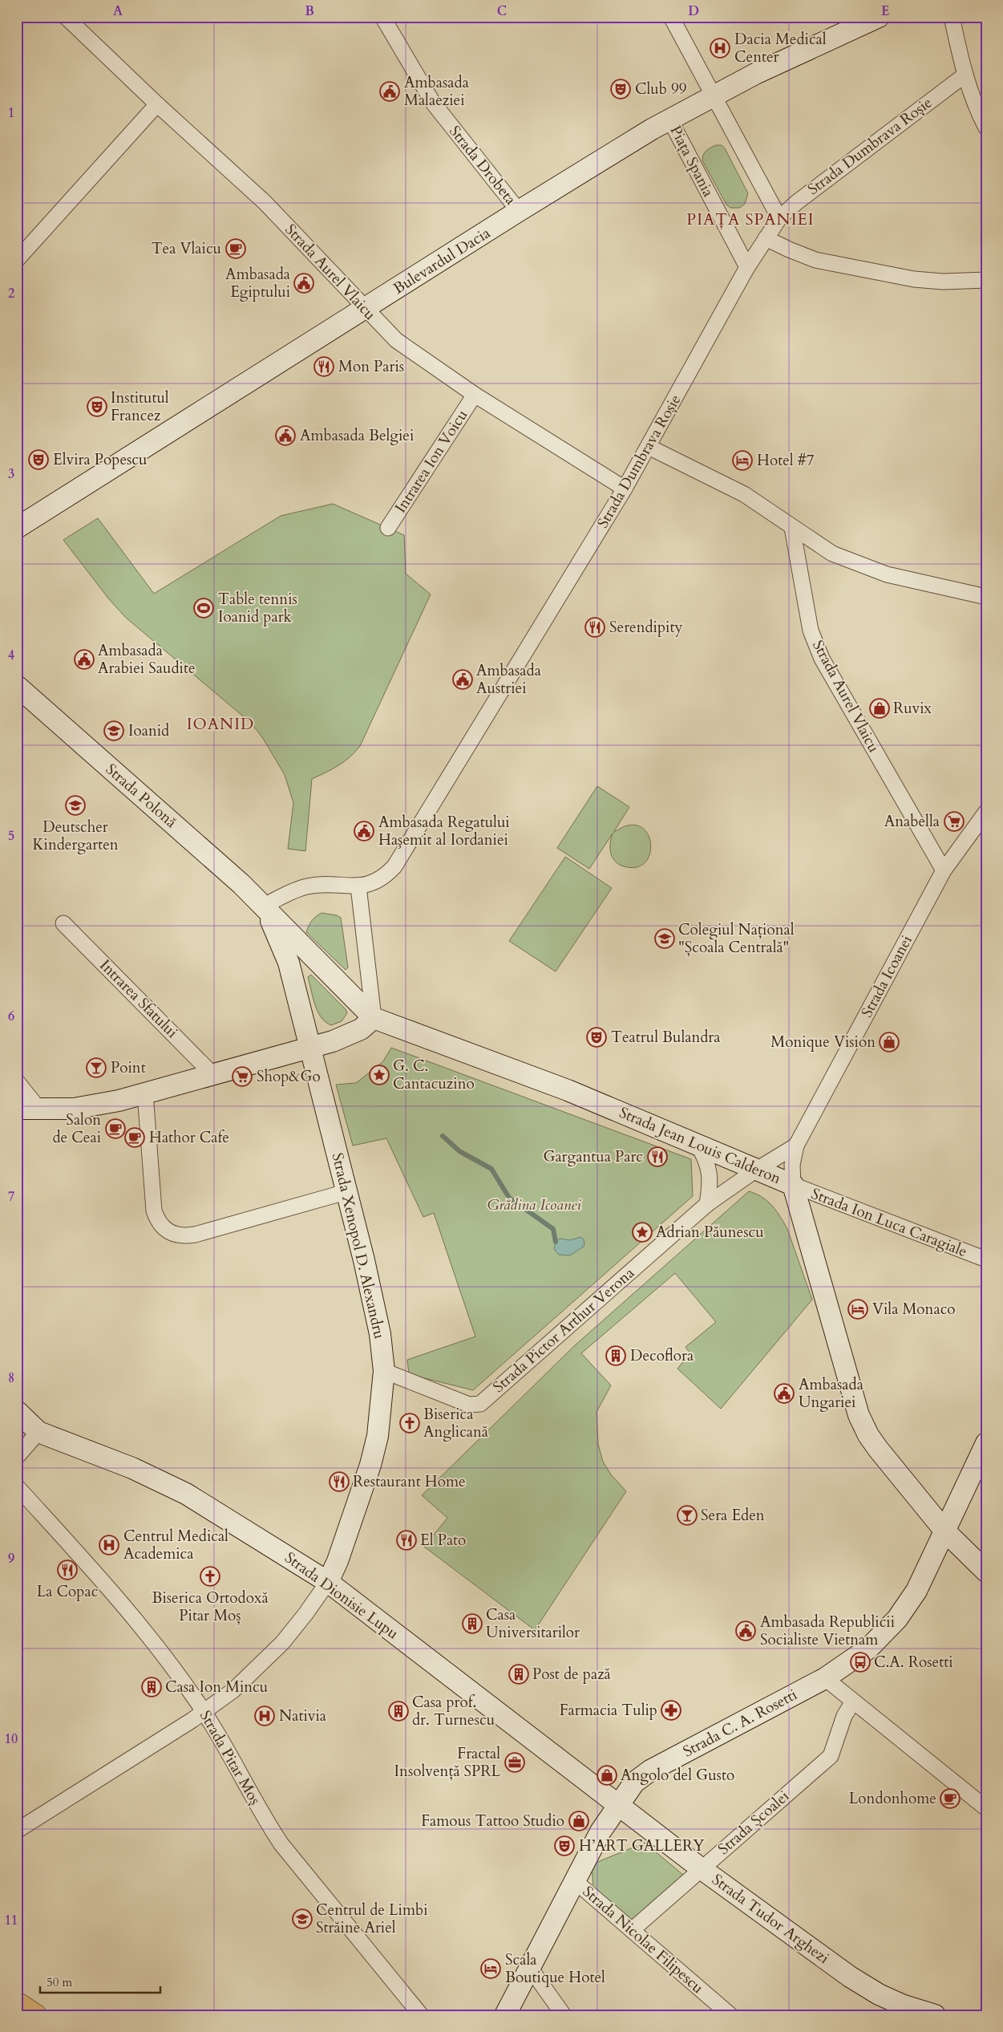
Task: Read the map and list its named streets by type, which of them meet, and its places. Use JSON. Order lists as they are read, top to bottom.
{
  "streets": {
    "street": [
      "Strada Dumbrava Roșie",
      "Piața Spania",
      "Strada Drobeta",
      "Bulevardul Dacia",
      "Strada Aurel Vlaicu",
      "Intrarea Ion Voicu",
      "Strada Polonă",
      "Strada Icoanei",
      "Intrarea Sfatului",
      "Strada Jean Louis Calderon",
      "Strada Ion Luca Caragiale",
      "Strada Xenopol D. Alexandru",
      "Strada Pictor Arthur Verona",
      "Strada Dionisie Lupu",
      "Strada C. A. Rosetti",
      "Strada Pitar Moș",
      "Strada Școalei",
      "Strada Tudor Arghezi",
      "Strada Nicolae Filipescu"
    ]
  },
  "crossings": [
    ["Strada Dumbrava Roșie", "Piața Spania"],
    ["Strada Dumbrava Roșie", "Strada Aurel Vlaicu"],
    ["Strada Dumbrava Roșie", "Strada Polonă"],
    ["Strada Dumbrava Roșie", "Strada Xenopol D. Alexandru"],
    ["Piața Spania", "Bulevardul Dacia"],
    ["Strada Drobeta", "Bulevardul Dacia"],
    ["Bulevardul Dacia", "Strada Aurel Vlaicu"],
    ["Strada Aurel Vlaicu", "Intrarea Ion Voicu"],
    ["Strada Aurel Vlaicu", "Strada Icoanei"],
    ["Strada Polonă", "Strada Jean Louis Calderon"],
    ["Strada Polonă", "Strada Xenopol D. Alexandru"],
    ["Strada Icoanei", "Strada Jean Louis Calderon"],
    ["Strada Icoanei", "Strada Ion Luca Caragiale"],
    ["Strada Jean Louis Calderon", "Strada Ion Luca Caragiale"],
    ["Strada Jean Louis Calderon", "Strada Pictor Arthur Verona"],
    ["Strada Jean Louis Calderon", "Strada C. A. Rosetti"],
    ["Strada Xenopol D. Alexandru", "Strada Pictor Arthur Verona"],
    ["Strada Xenopol D. Alexandru", "Strada Dionisie Lupu"],
    ["Strada Dionisie Lupu", "Strada C. A. Rosetti"],
    ["Strada Dionisie Lupu", "Strada Tudor Arghezi"],
    ["Strada C. A. Rosetti", "Strada Tudor Arghezi"],
    ["Strada C. A. Rosetti", "Strada Nicolae Filipescu"],
    ["Strada Școalei", "Strada Tudor Arghezi"],
    ["Strada Școalei", "Strada Nicolae Filipescu"]
  ],
  "districts": ["PIAȚA SPANIEI", "IOANID"],
  "parks": ["Grădina Icoanei"],
  "places": {
    "hospital": ["Dacia Medical Center", "Centrul Medical Academica", "Nativia"],
    "theatre": [
      "Club 99",
      "Institutul Francez",
      "Elvira Popescu",
      "Teatrul Bulandra",
      "H’ART GALLERY"
    ],
    "public building": [
      "Ambasada Malaeziei",
      "Ambasada Egiptului",
      "Ambasada Belgiei",
      "Ambasada Arabiei Saudite",
      "Ambasada Austriei",
      "Ambasada Regatului Haşemit al Iordaniei",
      "Ambasada Ungariei",
      "Ambasada Republicii Socialiste Vietnam"
    ],
    "cafe": [
      "Tea Vlaicu",
      "Salon de Ceai",
      "Hathor Cafe",
      "Londonhome"
    ],
    "restaurant": [
      "Mon Paris",
      "Serendipity",
      "Gargantua Parc",
      "Restaurant Home",
      "El Pato",
      "La Copac"
    ],
    "hotel": ["Hotel #7", "Vila Monaco", "Scala Boutique Hotel"],
    "sports": ["Table tennis Ioanid park"],
    "shop": [
      "Ruvix",
      "Monique Vision",
      "Angolo del Gusto",
      "Famous Tattoo Studio"
    ],
    "school or university": [
      "Ioanid",
      "Deutscher Kindergarten",
      "Colegiul Național \"Școala Centrală\"",
      "Centrul de Limbi Străine Ariel"
    ],
    "supermarket": ["Anabella", "Shop&Go"],
    "bar": ["Point", "Sera Eden"],
    "place": ["G. C. Cantacuzino", "Adrian Păunescu"],
    "building": [
      "Decoflora",
      "Casa Universitarilor",
      "Post de pază",
      "Casa Ion Mincu",
      "Casa prof. dr. Turnescu"
    ],
    "church": ["Biserica Anglicană", "Biserica Ortodoxă Pitar Moș"],
    "bus stop": ["C.A. Rosetti"],
    "pharmacy": ["Farmacia Tulip"],
    "office": ["Fractal Insolvență SPRL"]
  },
  "scale_bar": "50 m",
  "grid": {
    "columns": [
      "A",
      "B",
      "C",
      "D",
      "E"
    ],
    "rows": [
      "1",
      "2",
      "3",
      "4",
      "5",
      "6",
      "7",
      "8",
      "9",
      "10",
      "11"
    ]
  }
}
